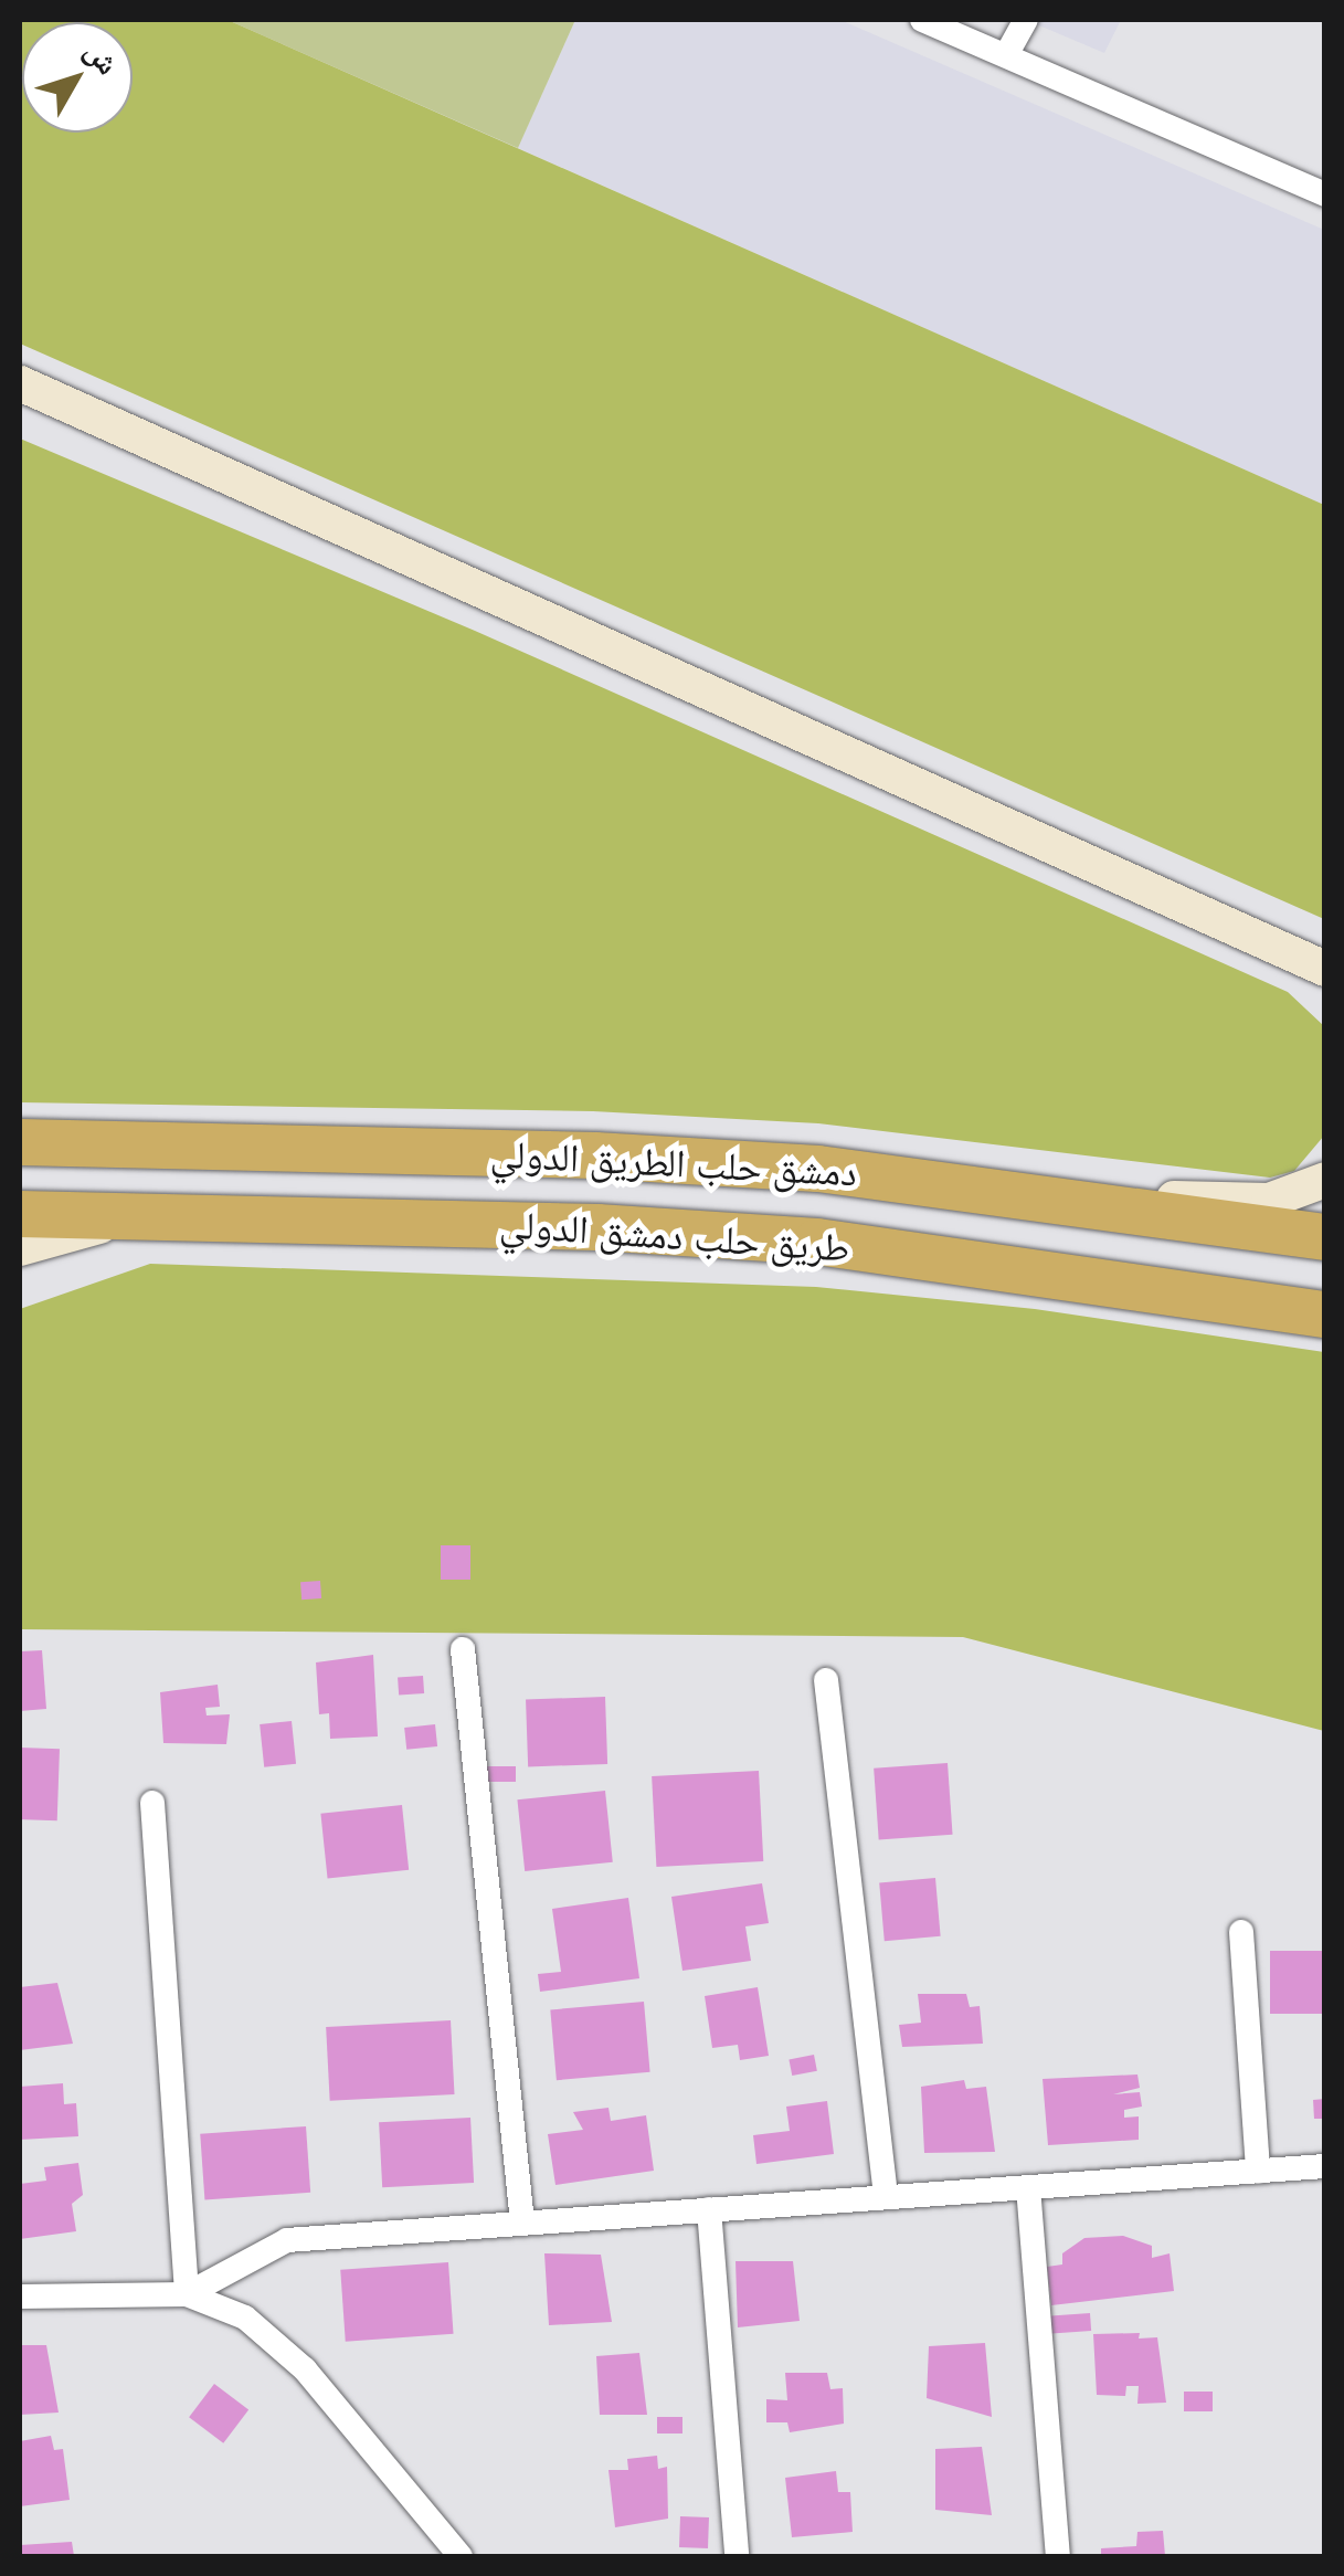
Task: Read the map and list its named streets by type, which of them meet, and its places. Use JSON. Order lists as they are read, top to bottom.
{
  "streets": {
    "highway": ["دمشق حلب الطريق الدولي", "طريق حلب دمشق الدولي"]
  },
  "north": "top right"
}
